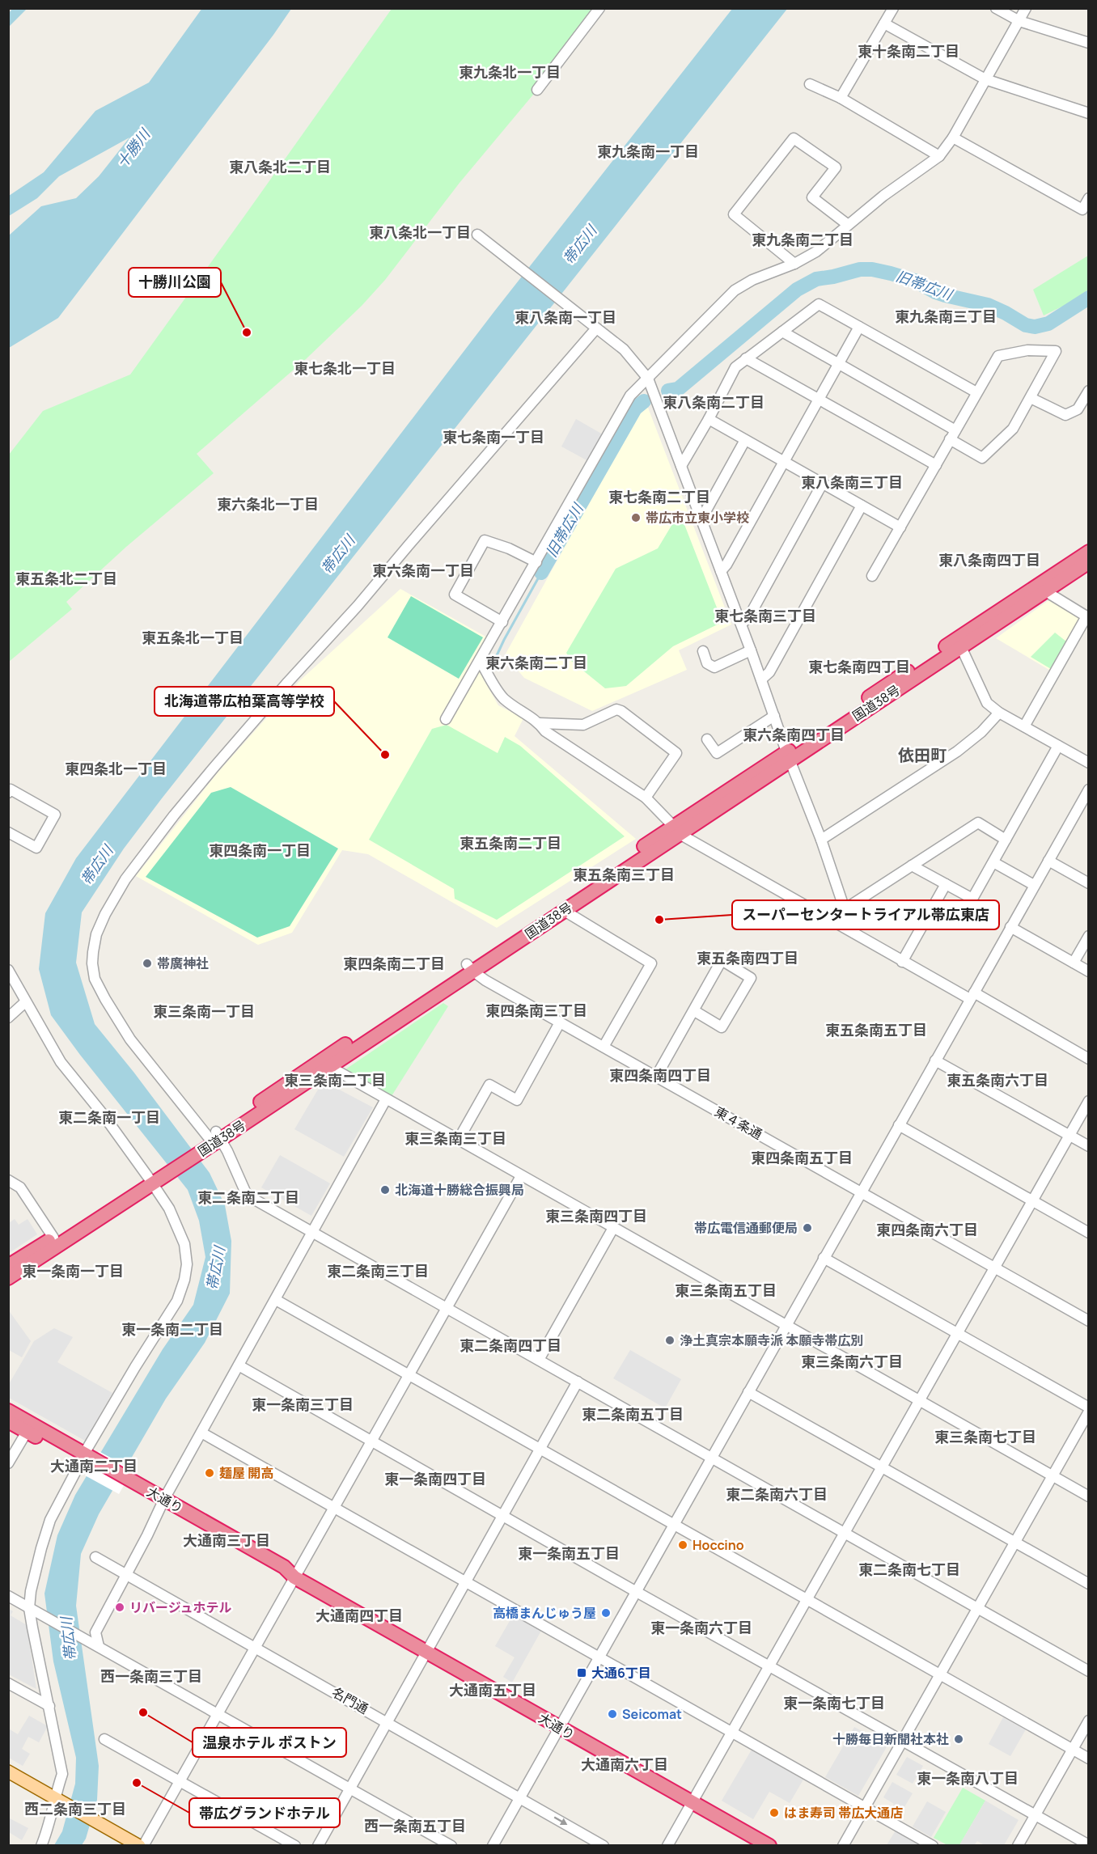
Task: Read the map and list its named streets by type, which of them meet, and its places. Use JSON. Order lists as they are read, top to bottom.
{
  "streets": {
    "highway": ["国道38号", "大通り"],
    "street": ["東４条通", "名門通"]
  },
  "crossings": [
    ["国道38号", "東４条通"]
  ],
  "districts": [
    "東十条南二丁目",
    "東九条北一丁目",
    "東九条南一丁目",
    "東八条北二丁目",
    "東八条北一丁目",
    "東九条南二丁目",
    "東九条南三丁目",
    "東八条南一丁目",
    "東七条北一丁目",
    "東八条南二丁目",
    "東七条南一丁目",
    "東八条南三丁目",
    "東七条南二丁目",
    "東六条北一丁目",
    "東八条南四丁目",
    "東六条南一丁目",
    "東五条北二丁目",
    "東七条南三丁目",
    "東五条北一丁目",
    "東六条南二丁目",
    "東七条南四丁目",
    "東六条南四丁目",
    "依田町",
    "東四条北一丁目",
    "東五条南二丁目",
    "東四条南一丁目",
    "東五条南三丁目",
    "東五条南四丁目",
    "東四条南二丁目",
    "東四条南三丁目",
    "東三条南一丁目",
    "東五条南五丁目",
    "東四条南四丁目",
    "東三条南二丁目",
    "東五条南六丁目",
    "東二条南一丁目",
    "東三条南三丁目",
    "東四条南五丁目",
    "東二条南二丁目",
    "東三条南四丁目",
    "東四条南六丁目",
    "東一条南一丁目",
    "東二条南三丁目",
    "東三条南五丁目",
    "東一条南二丁目",
    "東二条南四丁目",
    "東三条南六丁目",
    "東一条南三丁目",
    "東二条南五丁目",
    "東三条南七丁目",
    "大通南二丁目",
    "東一条南四丁目",
    "東二条南六丁目",
    "大通南三丁目",
    "東一条南五丁目",
    "東二条南七丁目",
    "大通南四丁目",
    "東一条南六丁目",
    "西一条南三丁目",
    "大通南五丁目",
    "東一条南七丁目",
    "大通南六丁目",
    "東一条南八丁目",
    "西二条南三丁目",
    "西一条南五丁目"
  ],
  "water": ["十勝川", "帯広川", "旧帯広川"],
  "places": {
    "other": [
      "十勝川公園",
      "帯広市立東小学校",
      "北海道帯広柏葉高等学校",
      "スーパーセンタートライアル帯広東店",
      "帯廣神社",
      "北海道十勝総合振興局",
      "帯広電信通郵便局",
      "浄土真宗本願寺派 本願寺帯広別",
      "麺屋 開高",
      "Hoccino",
      "リバージュホテル",
      "高橋まんじゅう屋",
      "温泉ホテル ボストン",
      "Seicomat",
      "十勝毎日新聞社本社",
      "帯広グランドホテル",
      "はま寿司 帯広大通店"
    ],
    "transit": ["大通6丁目"]
  }
}
